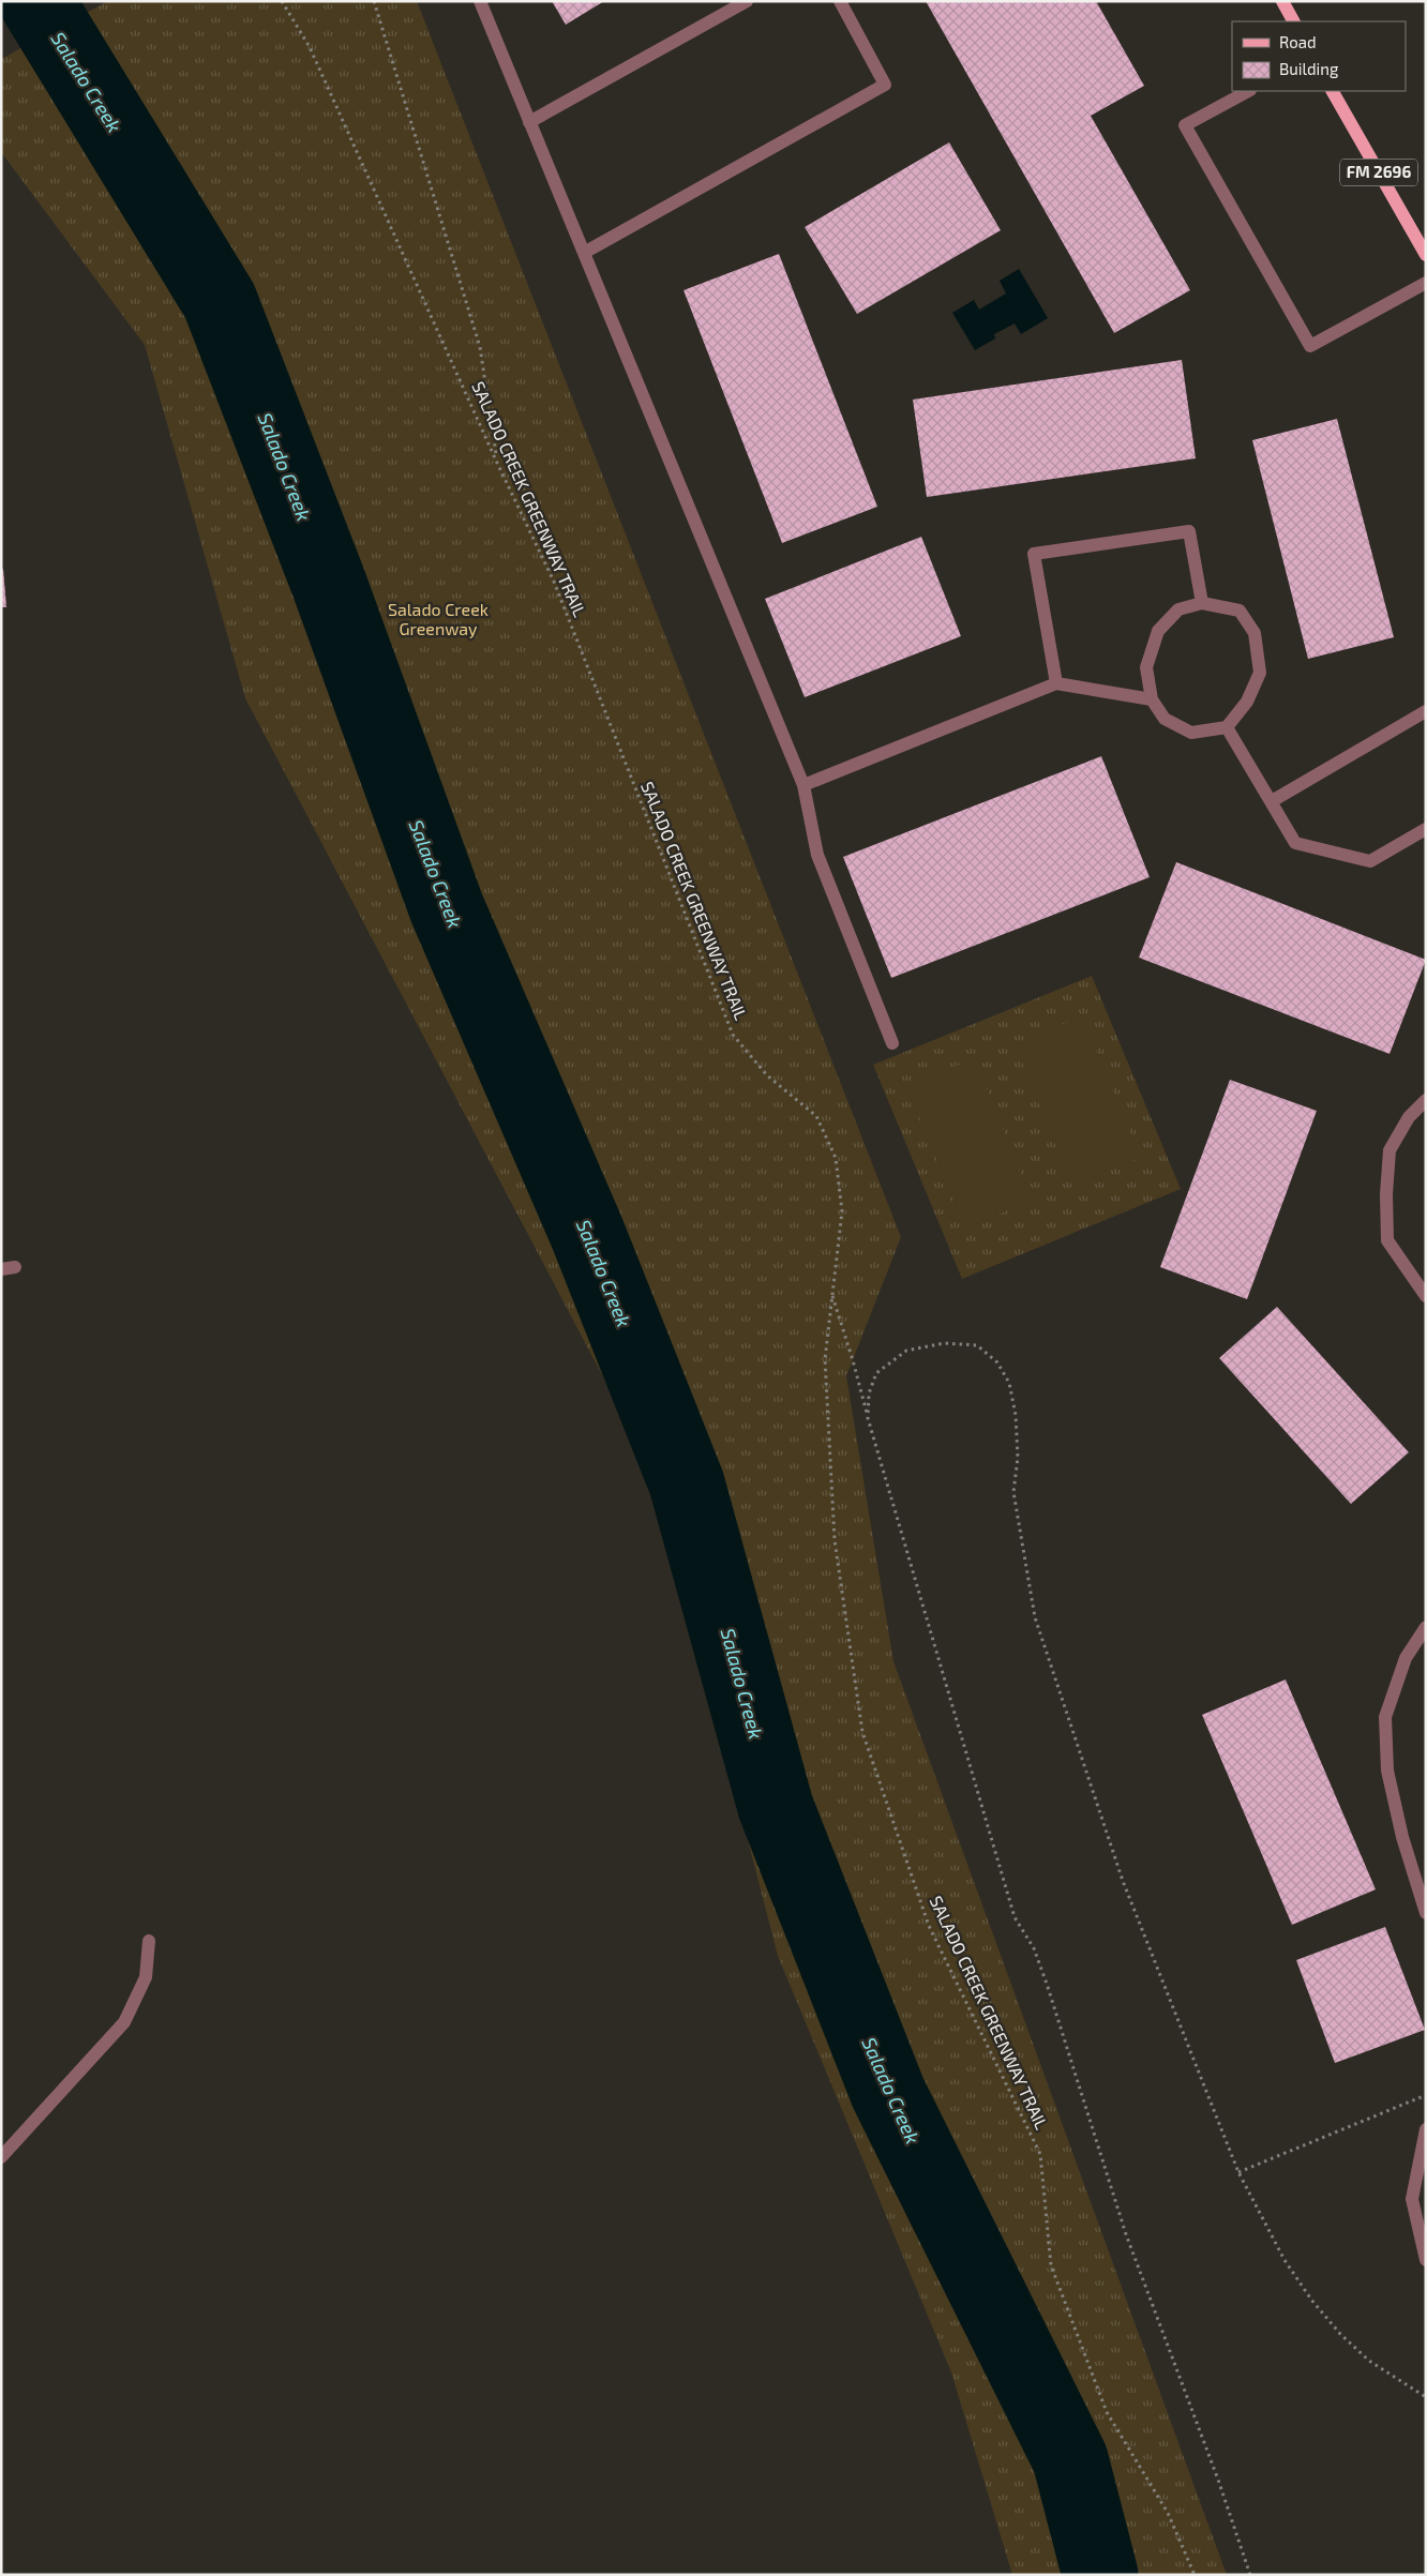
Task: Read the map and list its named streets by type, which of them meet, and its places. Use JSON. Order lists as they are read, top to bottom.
{
  "streets": {
    "main road": ["FM 2696"],
    "path": ["SALADO CREEK GREENWAY TRAIL"]
  },
  "water": ["Salado Creek"],
  "parks": ["Salado Creek Greenway"],
  "legend": ["Road", "Building"]
}
